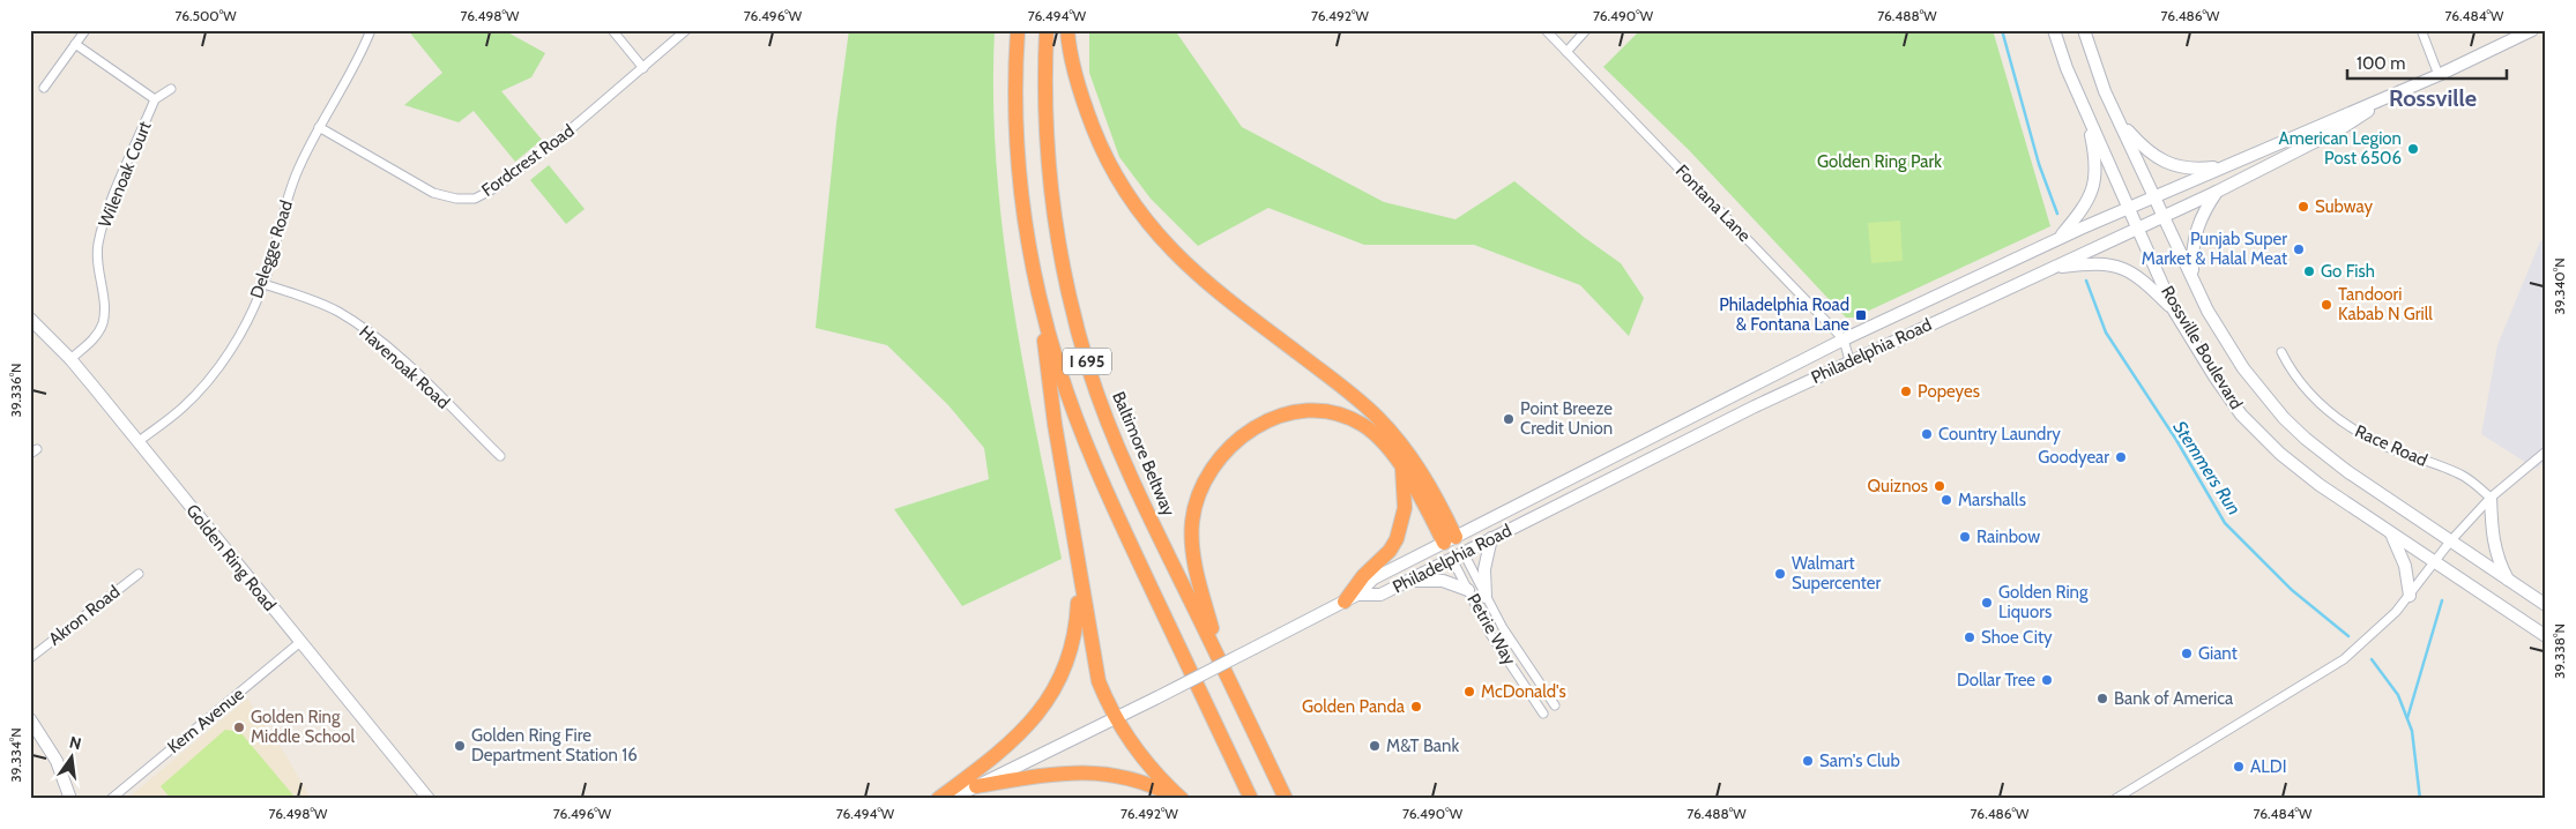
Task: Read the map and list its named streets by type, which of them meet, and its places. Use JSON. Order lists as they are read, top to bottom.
{
  "streets": {
    "highway": ["I 695", "Baltimore Beltway"],
    "main road": [
      "Rossville Boulevard",
      "Philadelphia Road",
      "Golden Ring Road",
      "Petrie Way"
    ],
    "street": [
      "Fordcrest Road",
      "Wilenoak Court",
      "Fontana Lane",
      "Delegge Road",
      "Havenoak Road",
      "Race Road",
      "Akron Road",
      "Kern Avenue"
    ]
  },
  "crossings": [
    ["Fordcrest Road", "Delegge Road"],
    ["Wilenoak Court", "Golden Ring Road"],
    ["Fontana Lane", "Philadelphia Road"],
    ["Delegge Road", "Havenoak Road"],
    ["Delegge Road", "Golden Ring Road"],
    ["Rossville Boulevard", "Philadelphia Road"],
    ["Philadelphia Road", "Petrie Way"],
    ["Golden Ring Road", "Kern Avenue"]
  ],
  "districts": ["Rossville"],
  "water": ["Stemmers Run"],
  "parks": ["Golden Ring Park"],
  "places": {
    "other": [
      "American Legion Post 6506",
      "Subway",
      "Punjab Super Market & Halal Meat",
      "Go Fish",
      "Tandoori Kabab N Grill",
      "Popeyes",
      "Point Breeze Credit Union",
      "Country Laundry",
      "Goodyear",
      "Quiznos",
      "Marshalls",
      "Rainbow",
      "Walmart Supercenter",
      "Golden Ring Liquors",
      "Shoe City",
      "Giant",
      "Dollar Tree",
      "McDonald's",
      "Bank of America",
      "Golden Panda",
      "Golden Ring Middle School",
      "Golden Ring Fire Department Station 16",
      "M&T Bank",
      "Sam's Club",
      "ALDI"
    ],
    "transit": ["Philadelphia Road & Fontana Lane"]
  },
  "scale_bar": "100 m",
  "north": "top",
  "coordinates": [
    "76.500°W",
    "76.498°W",
    "76.496°W",
    "76.494°W",
    "76.492°W",
    "76.490°W",
    "76.488°W",
    "76.486°W",
    "76.484°W",
    "39.340°N",
    "39.336°N",
    "39.338°N",
    "39.334°N"
  ]
}
